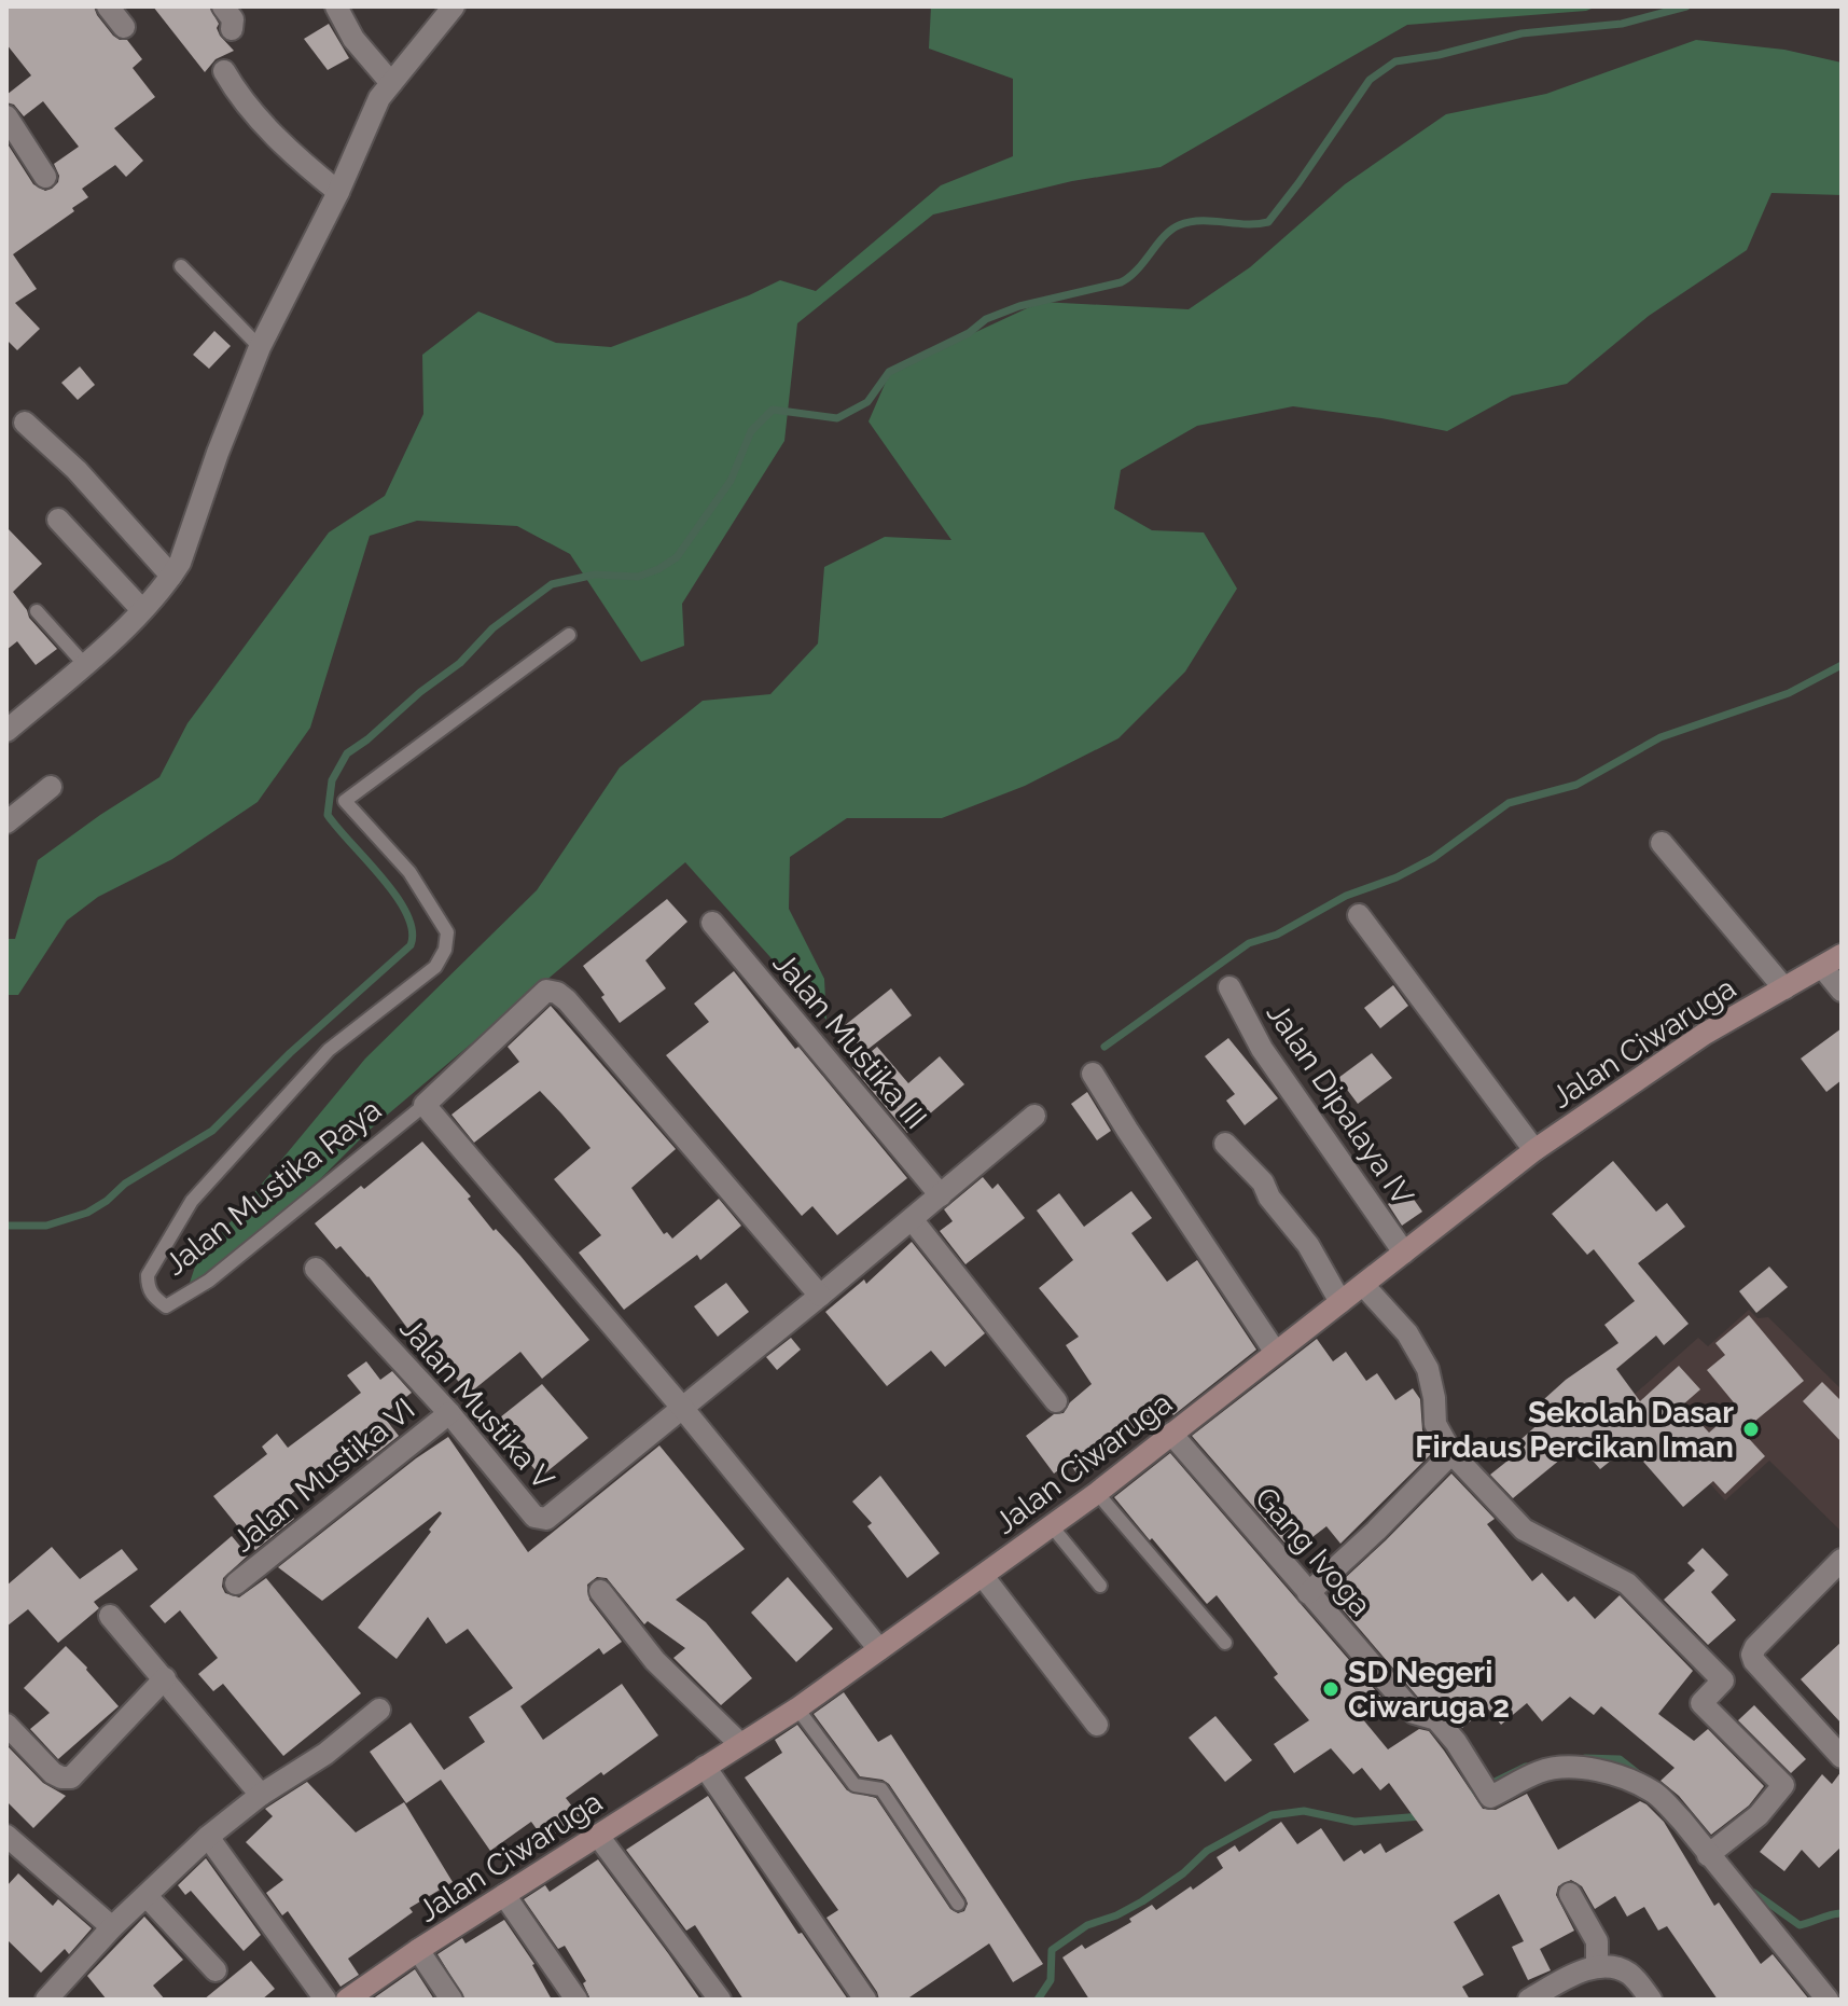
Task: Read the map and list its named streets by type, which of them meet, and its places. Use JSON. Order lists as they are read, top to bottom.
{
  "streets": {
    "street": [
      "Jalan Mustika III",
      "Jalan Ciwaruga",
      "Jalan Dipalaya IV",
      "Jalan Mustika Raya",
      "Jalan Mustika V",
      "Jalan Mustika VI",
      "Gang Ivoga"
    ]
  },
  "crossings": [
    ["Jalan Ciwaruga", "Jalan Dipalaya IV"],
    ["Jalan Ciwaruga", "Jalan Mustika Raya"],
    ["Jalan Ciwaruga", "Gang Ivoga"],
    ["Jalan Mustika Raya", "Jalan Mustika V"],
    ["Jalan Mustika V", "Jalan Mustika VI"]
  ],
  "places": ["Sekolah Dasar Firdaus Percikan Iman", "SD Negeri Ciwaruga 2"]
}
